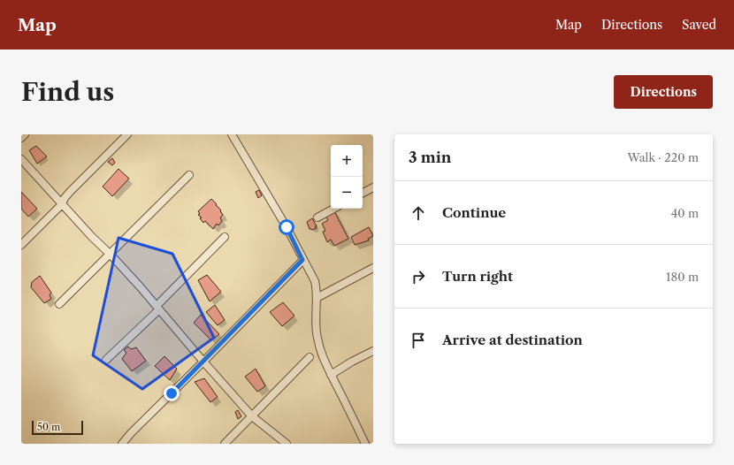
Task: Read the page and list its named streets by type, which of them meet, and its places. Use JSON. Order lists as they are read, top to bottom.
{
  "scale_bar": "50 m",
  "page": {
    "header": "Map",
    "nav": ["Map", "Directions", "Saved"],
    "buttons": "Directions",
    "title": "Find us",
    "heading": ["3 min", "Walk · 220 m"],
    "map_buttons": ["+", "−"],
    "list": [
      ["Continue", "40 m"],
      ["Turn right", "180 m"],
      "Arrive at destination"
    ],
    "scale": "50 m"
  }
}
